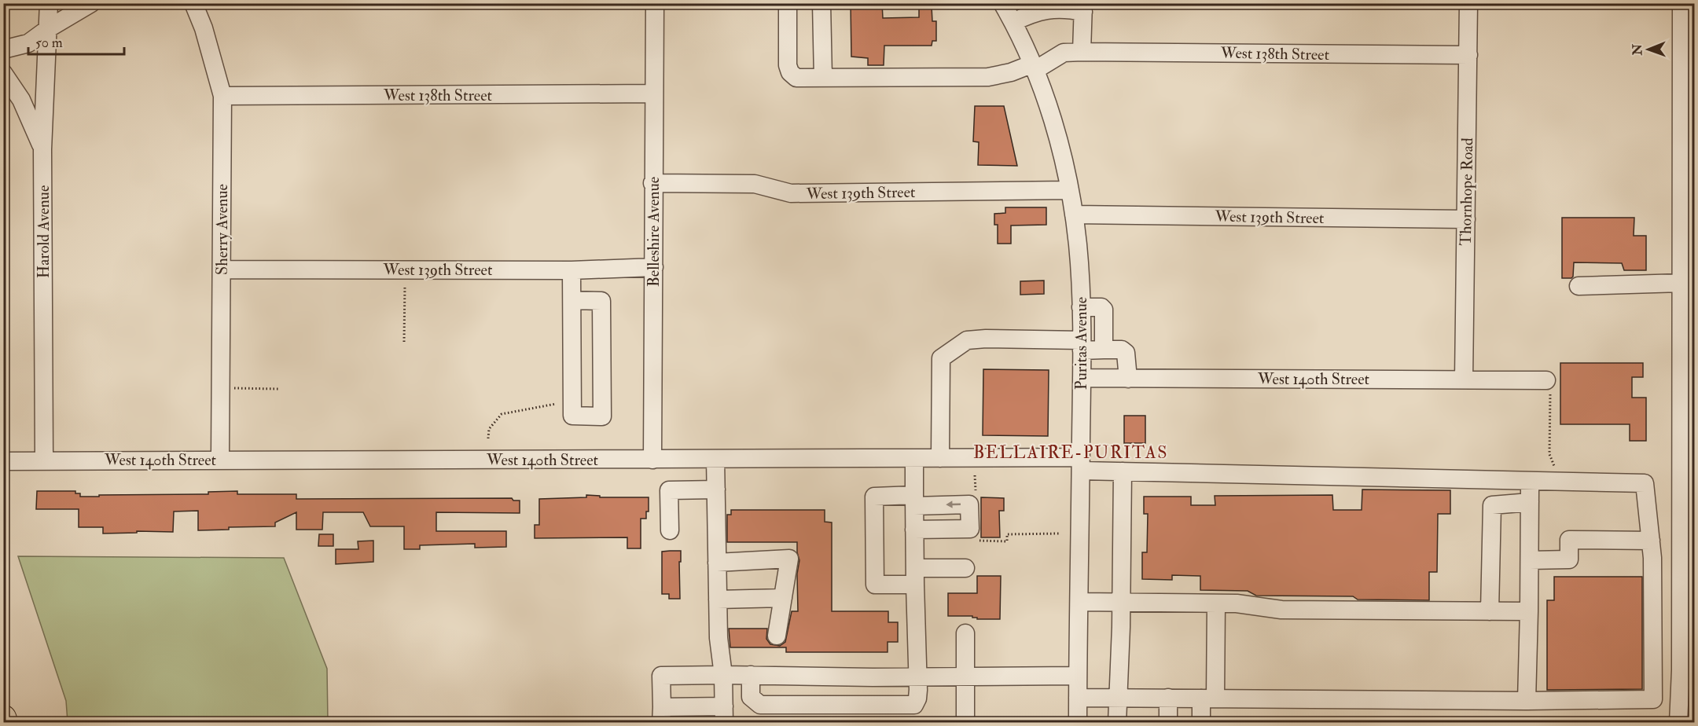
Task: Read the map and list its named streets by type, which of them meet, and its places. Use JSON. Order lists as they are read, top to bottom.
{
  "streets": {
    "street": [
      "West 138th Street",
      "Thornhope Road",
      "West 139th Street",
      "Sherry Avenue",
      "Harold Avenue",
      "Belleshire Avenue",
      "Puritas Avenue",
      "West 140th Street"
    ]
  },
  "crossings": [
    ["West 138th Street", "Thornhope Road"],
    ["West 138th Street", "Sherry Avenue"],
    ["West 138th Street", "Belleshire Avenue"],
    ["Thornhope Road", "West 139th Street"],
    ["Thornhope Road", "West 140th Street"],
    ["West 139th Street", "Sherry Avenue"],
    ["West 139th Street", "Belleshire Avenue"],
    ["West 139th Street", "Puritas Avenue"],
    ["Sherry Avenue", "West 140th Street"],
    ["Harold Avenue", "West 140th Street"],
    ["Belleshire Avenue", "West 140th Street"],
    ["Puritas Avenue", "West 140th Street"]
  ],
  "districts": ["BELLAIRE-PURITAS"],
  "scale_bar": "50 m",
  "north": "left"
}
